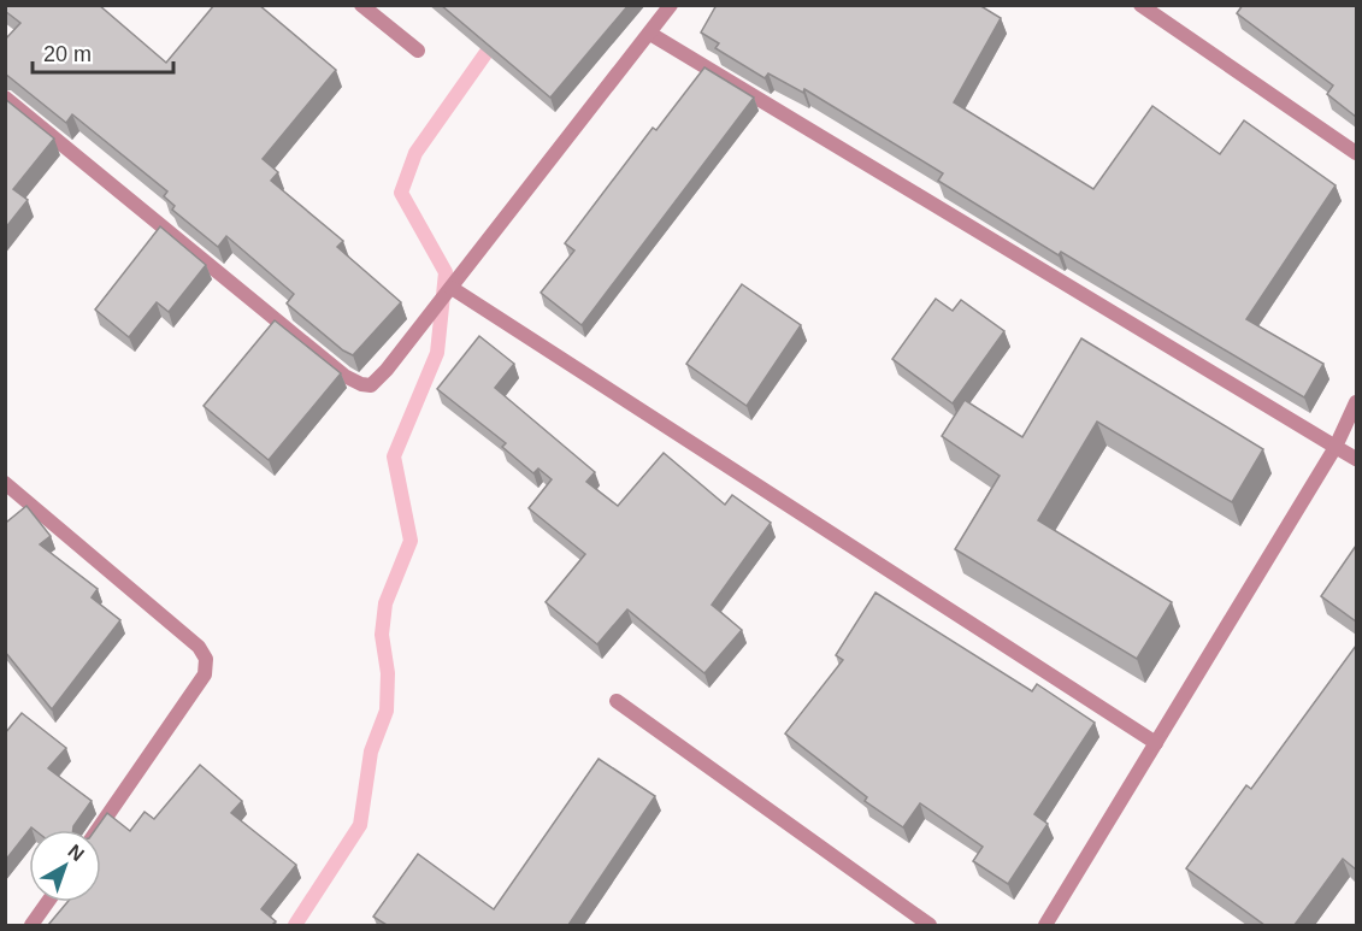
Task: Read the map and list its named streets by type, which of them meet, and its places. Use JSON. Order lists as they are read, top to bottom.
{
  "scale_bar": "20 m",
  "north": "top right"
}
